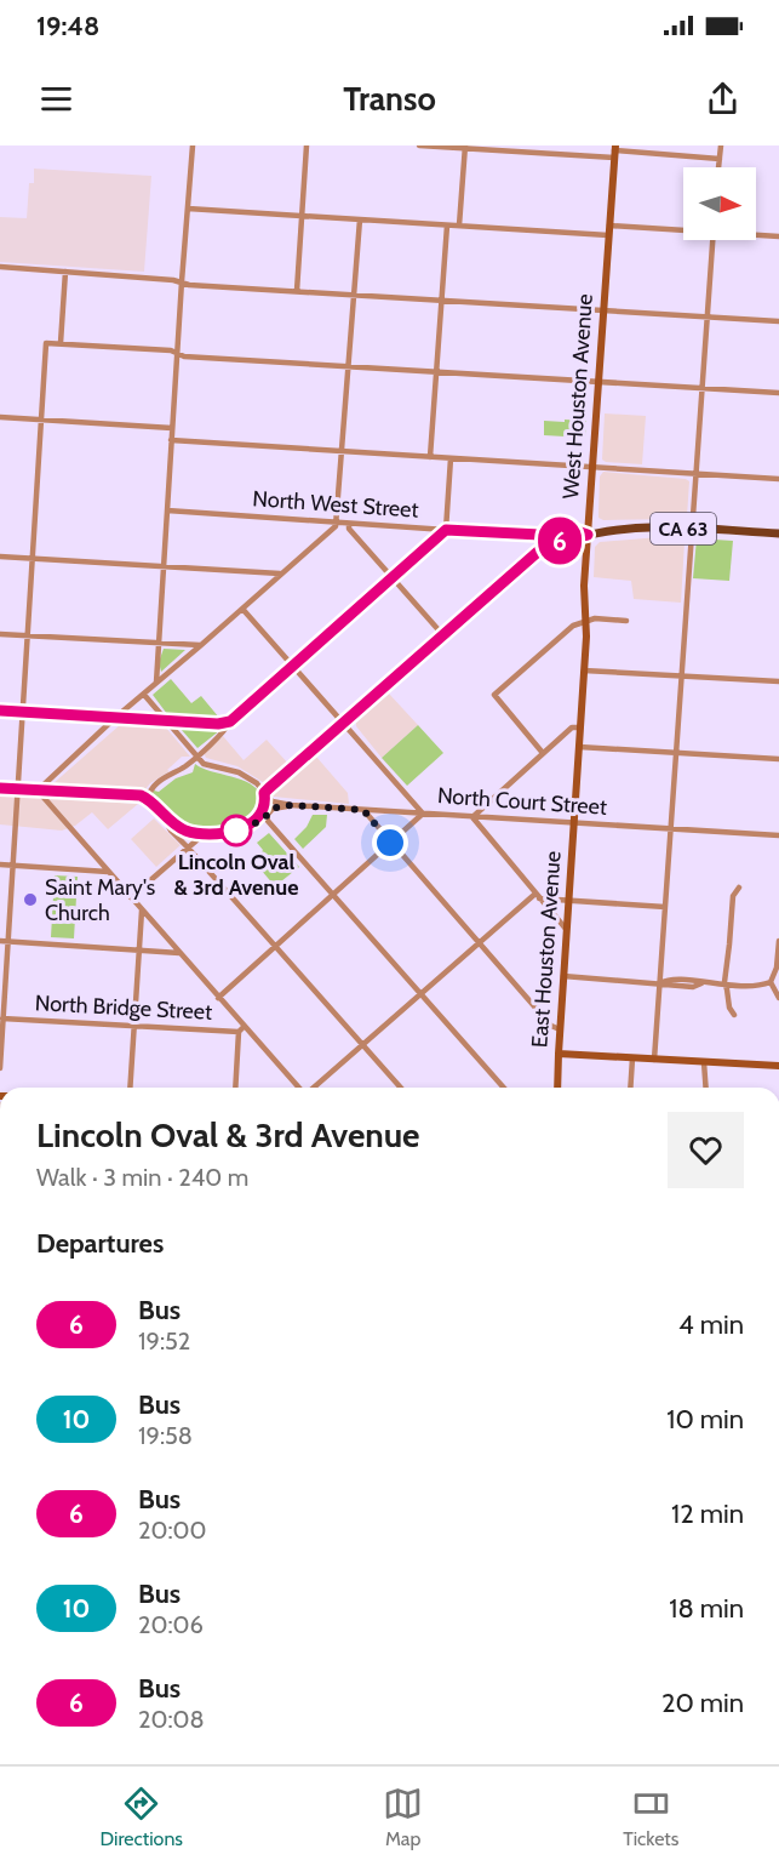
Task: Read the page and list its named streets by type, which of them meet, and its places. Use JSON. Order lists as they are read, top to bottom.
{
  "streets": {
    "main road": [
      "West Houston Avenue",
      "North West Street",
      "CA 63",
      "East Houston Avenue"
    ],
    "street": ["North Court Street", "North Bridge Street"]
  },
  "crossings": [
    ["West Houston Avenue", "North West Street"],
    ["West Houston Avenue", "CA 63"],
    ["West Houston Avenue", "North Court Street"],
    ["West Houston Avenue", "East Houston Avenue"],
    ["North West Street", "CA 63"],
    ["CA 63", "North Court Street"],
    ["North Court Street", "East Houston Avenue"]
  ],
  "places": ["Lincoln Oval & 3rd Avenue", "Saint Mary's Church"],
  "lines": ["bus line 6"],
  "north": "right",
  "page": {
    "status": "19:48",
    "header": "Transo",
    "on_map": "6",
    "heading": [
      ["Lincoln Oval & 3rd Avenue", "Walk · 3 min · 240 m"],
      "Departures"
    ],
    "list": [
      {
        "mark": "6",
        "name": "Bus",
        "note": "19:52",
        "value": "4 min"
      },
      {
        "mark": "10",
        "name": "Bus",
        "note": "19:58",
        "value": "10 min"
      },
      {
        "mark": "6",
        "name": "Bus",
        "note": "20:00",
        "value": "12 min"
      },
      {
        "mark": "10",
        "name": "Bus",
        "note": "20:06",
        "value": "18 min"
      },
      {
        "mark": "6",
        "name": "Bus",
        "note": "20:08",
        "value": "20 min"
      }
    ],
    "tabs": ["Directions", "Map", "Tickets"]
  }
}
